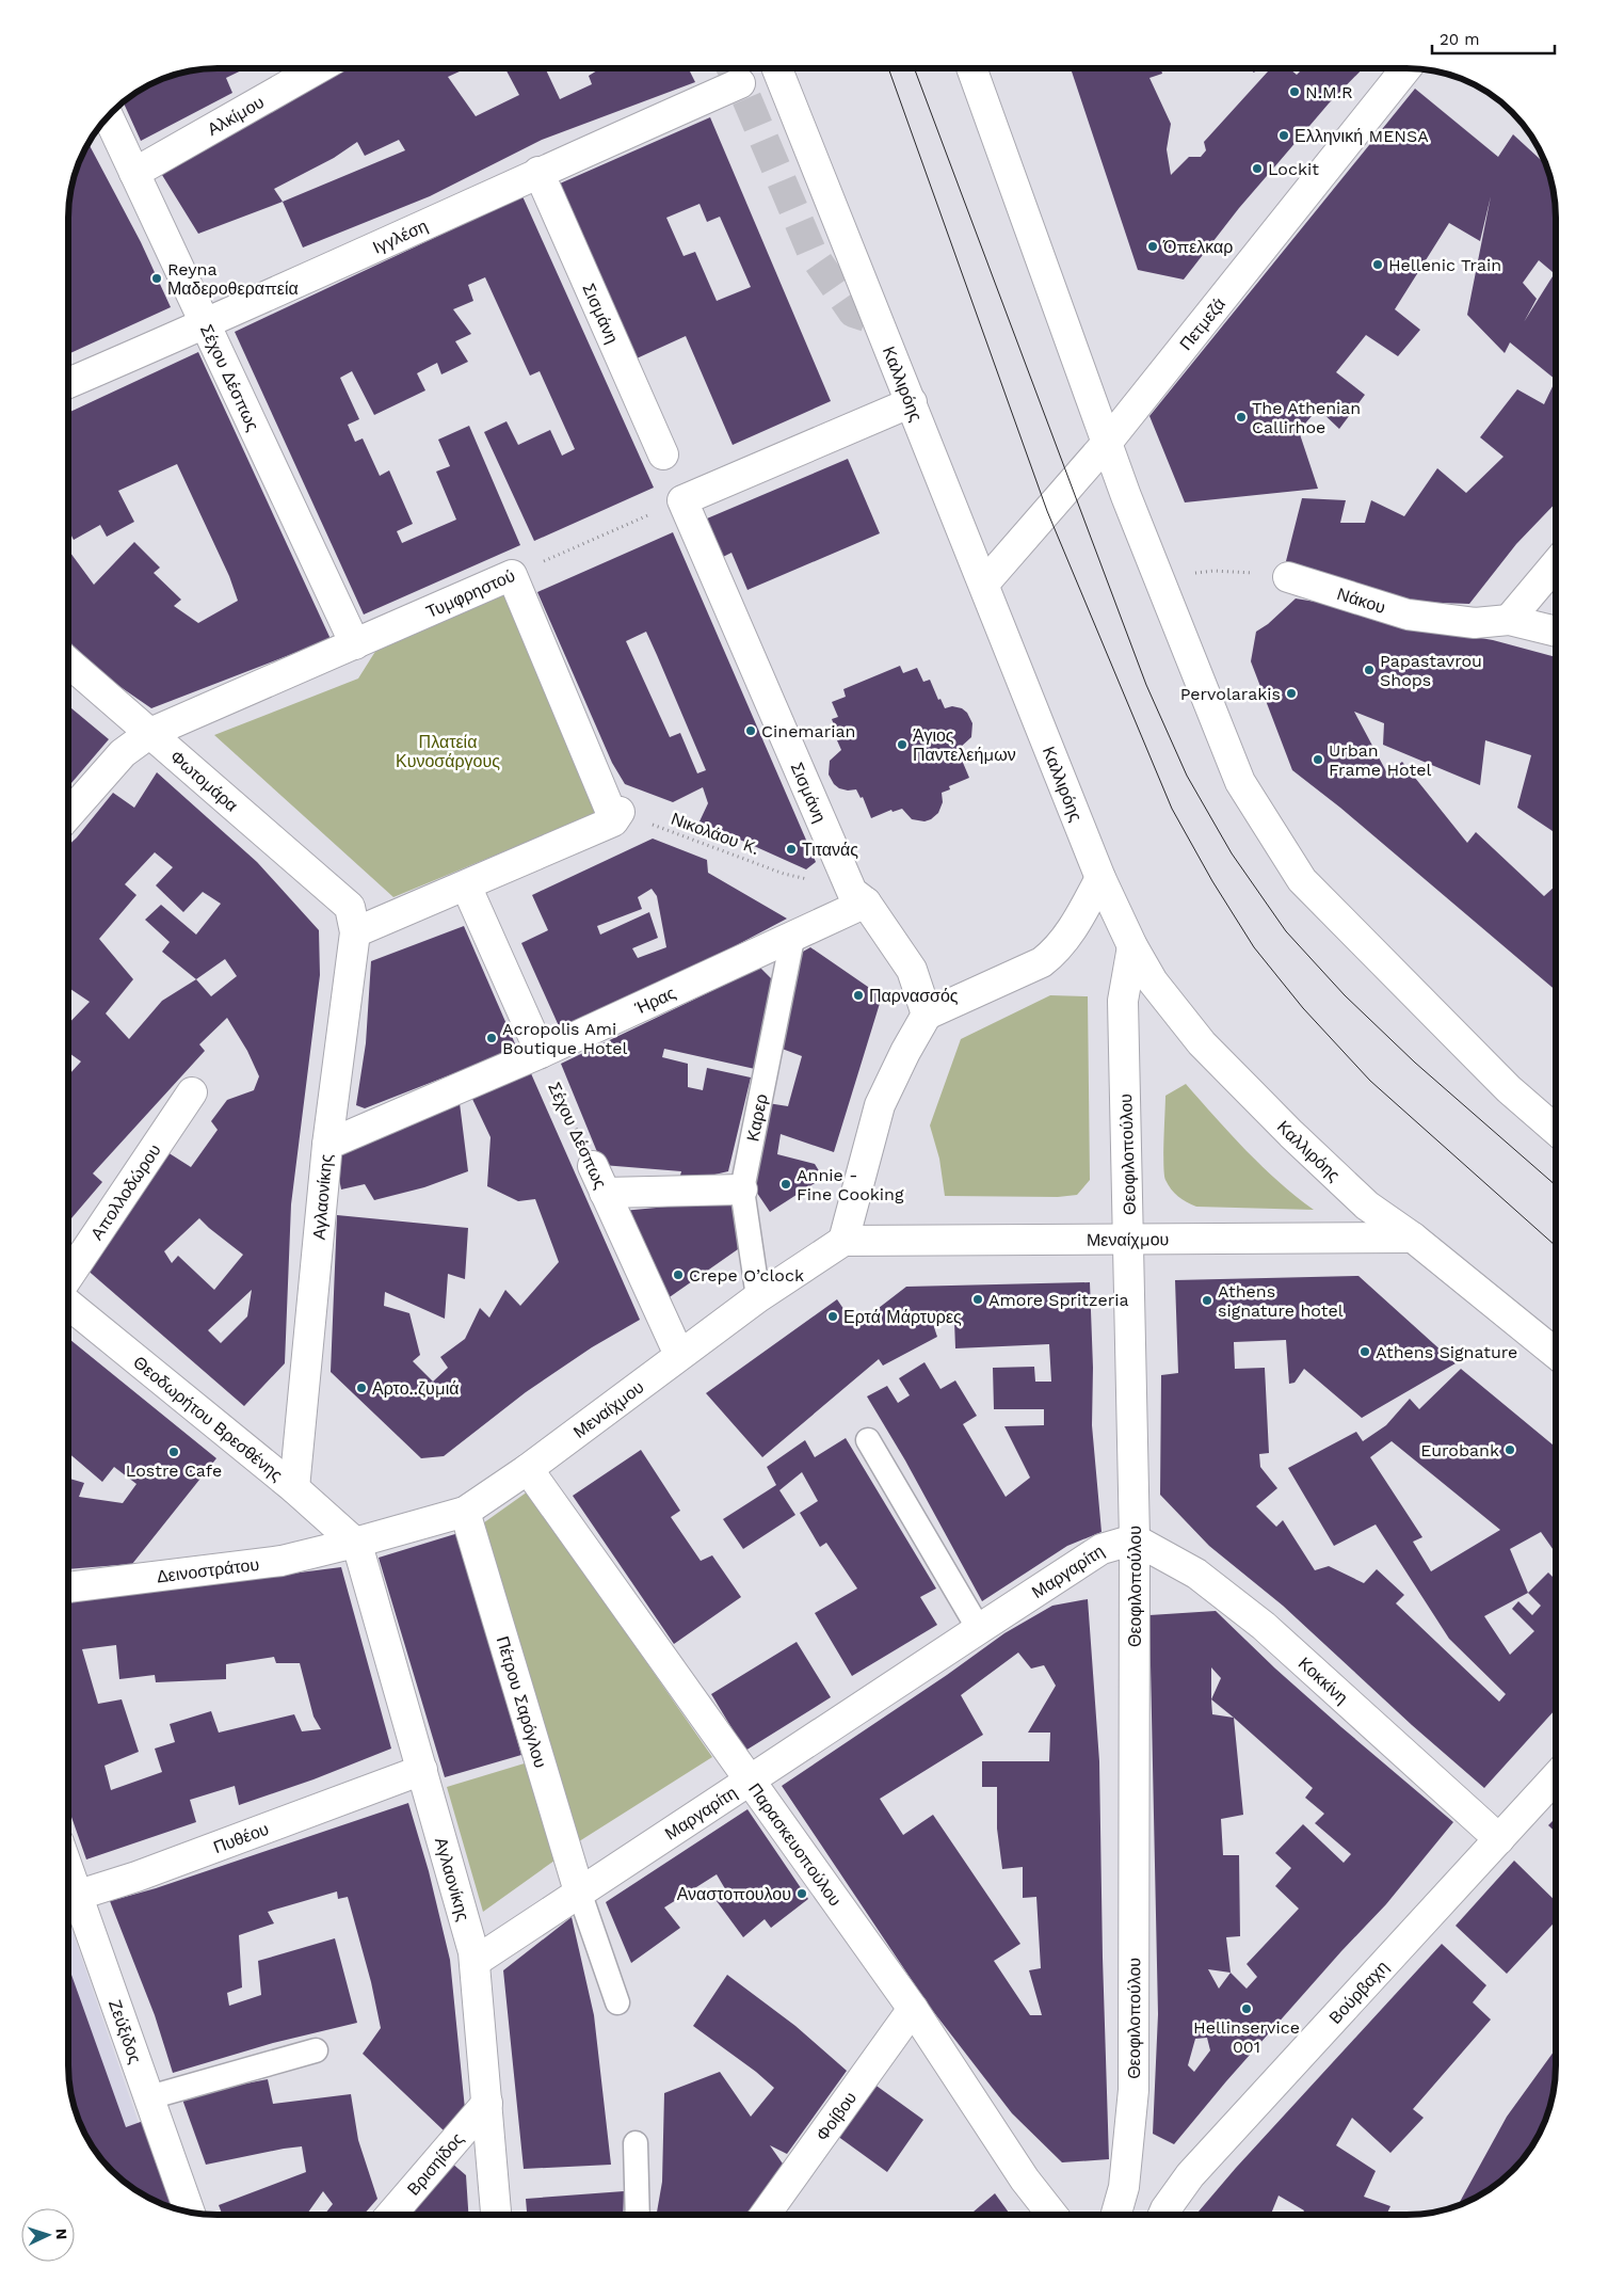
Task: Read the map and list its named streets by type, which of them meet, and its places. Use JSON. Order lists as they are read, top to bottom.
{
  "streets": {
    "street": [
      "Αλκίμου",
      "Ιγγλέση",
      "Σισμάνη",
      "Πετμεζά",
      "Σέχου Δέσπως",
      "Καλλιρόης",
      "Τυμφρηστού",
      "Νάκου",
      "Φωτομάρα",
      "Ήρας",
      "Θεοφιλοπούλου",
      "Απολλοδώρου",
      "Αγλαονίκης",
      "Μεναίχμου",
      "Θεοδωρήτου Βρεσθένης",
      "Δεινοστράτου",
      "Μαργαρίτη",
      "Κοκκίνη",
      "Πέτρου Σαρόγλου",
      "Πυθέου",
      "Παρασκευοπούλου",
      "Βούρβαχη",
      "Ζεύξιδος",
      "Φοίβου",
      "Βρισηίδος"
    ],
    "lane": ["Καρερ"],
    "path": ["Νικολάου K."]
  },
  "crossings": [
    ["Αλκίμου", "Σέχου Δέσπως"],
    ["Ιγγλέση", "Σισμάνη"],
    ["Ιγγλέση", "Σέχου Δέσπως"],
    ["Σισμάνη", "Τυμφρηστού"],
    ["Σισμάνη", "Ήρας"],
    ["Πετμεζά", "Καλλιρόης"],
    ["Σέχου Δέσπως", "Τυμφρηστού"],
    ["Σέχου Δέσπως", "Ήρας"],
    ["Σέχου Δέσπως", "Μεναίχμου"],
    ["Καλλιρόης", "Θεοφιλοπούλου"],
    ["Καλλιρόης", "Μεναίχμου"],
    ["Τυμφρηστού", "Φωτομάρα"],
    ["Φωτομάρα", "Αγλαονίκης"],
    ["Ήρας", "Καρερ"],
    ["Ήρας", "Αγλαονίκης"],
    ["Καρερ", "Μεναίχμου"],
    ["Θεοφιλοπούλου", "Μεναίχμου"],
    ["Θεοφιλοπούλου", "Μαργαρίτη"],
    ["Θεοφιλοπούλου", "Κοκκίνη"],
    ["Αγλαονίκης", "Μεναίχμου"],
    ["Αγλαονίκης", "Θεοδωρήτου Βρεσθένης"],
    ["Αγλαονίκης", "Δεινοστράτου"],
    ["Αγλαονίκης", "Μαργαρίτη"],
    ["Αγλαονίκης", "Πυθέου"],
    ["Αγλαονίκης", "Βρισηίδος"],
    ["Μεναίχμου", "Θεοδωρήτου Βρεσθένης"],
    ["Μεναίχμου", "Δεινοστράτου"],
    ["Μεναίχμου", "Πέτρου Σαρόγλου"],
    ["Μεναίχμου", "Παρασκευοπούλου"],
    ["Θεοδωρήτου Βρεσθένης", "Δεινοστράτου"],
    ["Μαργαρίτη", "Κοκκίνη"],
    ["Μαργαρίτη", "Πέτρου Σαρόγλου"],
    ["Μαργαρίτη", "Παρασκευοπούλου"],
    ["Κοκκίνη", "Βούρβαχη"],
    ["Πυθέου", "Ζεύξιδος"],
    ["Παρασκευοπούλου", "Φοίβου"]
  ],
  "parks": ["Πλατεία Κυνοσάργους"],
  "places": [
    "N.M.R",
    "Ελληνική MENSA",
    "Lockit",
    "Όπελκαρ",
    "Hellenic Train",
    "Reyna Μαδεροθεραπεία",
    "The Athenian Callirhoe",
    "Papastavrou Shops",
    "Pervolarakis",
    "Cinemarian",
    "Άγιος Παντελεήμων",
    "Urban Frame Hotel",
    "Τιτανάς",
    "Παρνασσός",
    "Acropolis Ami Boutique Hotel",
    "Annie - Fine Cooking",
    "Crepe O’clock",
    "Amore Spritzeria",
    "Athens signature hotel",
    "Ερτά Μάρτυρες",
    "Athens Signature",
    "Αρτο..ζυμιά",
    "Eurobank",
    "Lostre Cafe",
    "Αναστοπουλου",
    "Hellinservice 001"
  ],
  "scale_bar": "20 m",
  "north": "right"
}
